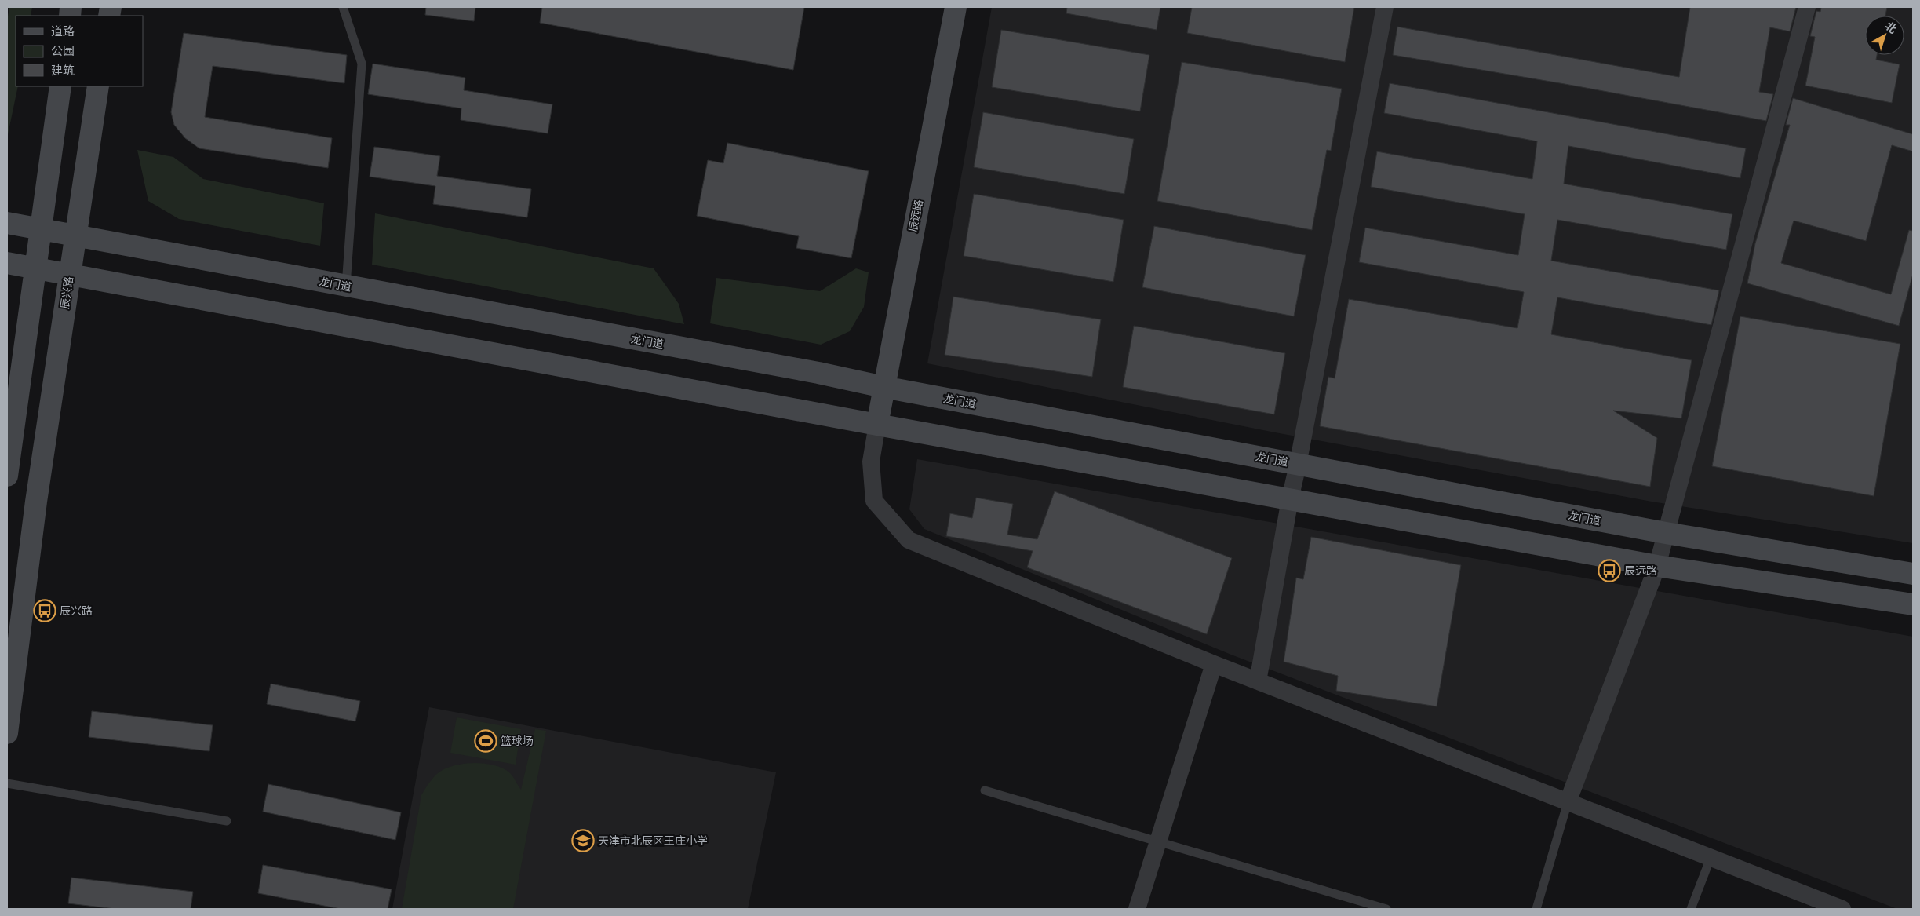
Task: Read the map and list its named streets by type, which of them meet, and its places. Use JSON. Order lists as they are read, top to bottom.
{
  "streets": {
    "main road": ["辰远路", "龙门道", "辰兴路"]
  },
  "crossings": [
    ["辰远路", "龙门道"],
    ["龙门道", "辰兴路"]
  ],
  "places": {
    "bus stop": ["辰远路", "辰兴路"],
    "sports": ["篮球场"],
    "school or university": ["天津市北辰区王庄小学"]
  },
  "legend": ["道路", "公园", "建筑"],
  "north": "top right"
}
